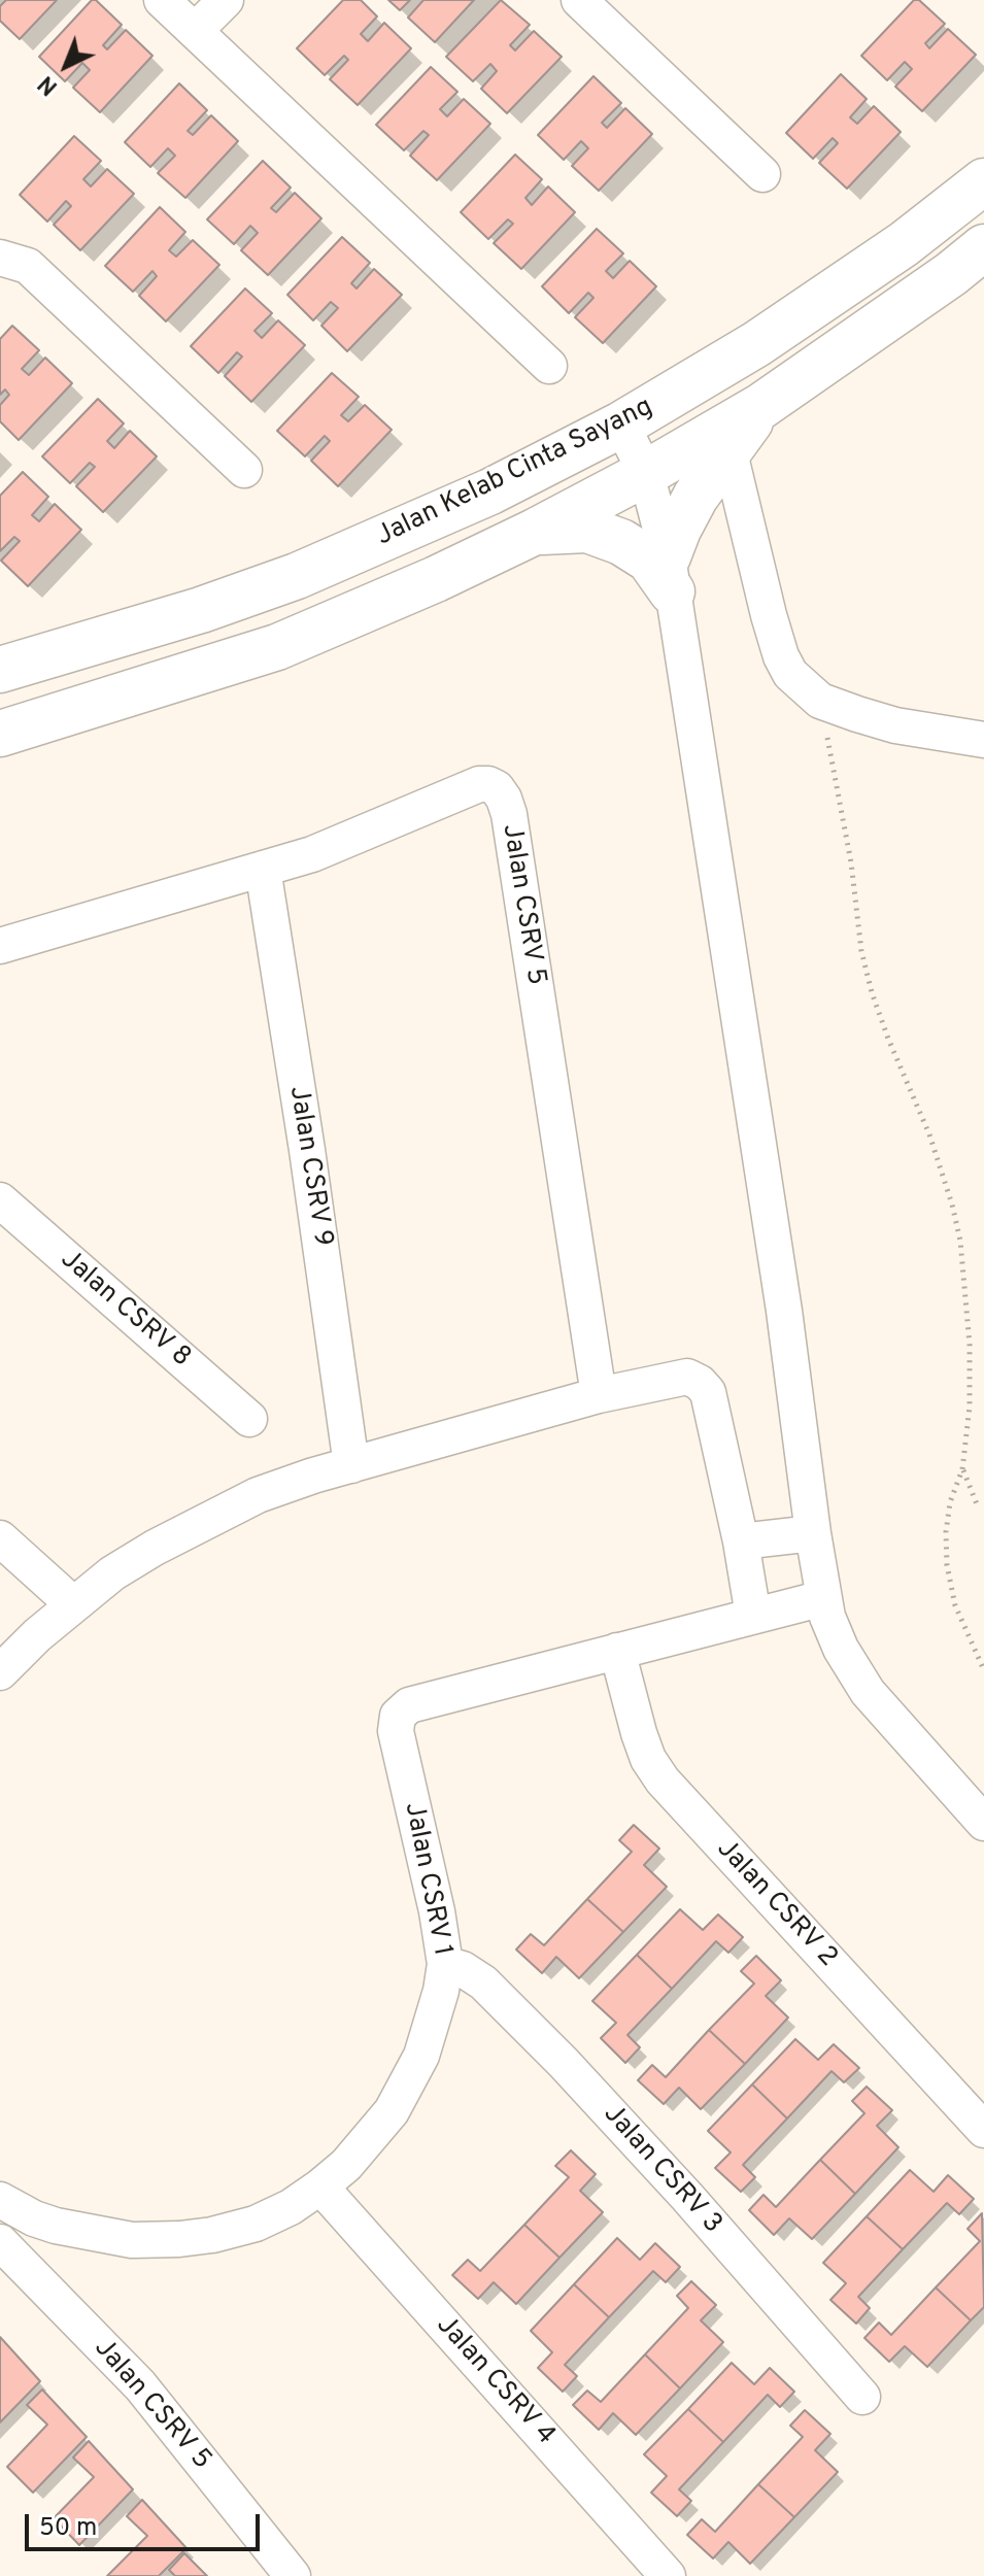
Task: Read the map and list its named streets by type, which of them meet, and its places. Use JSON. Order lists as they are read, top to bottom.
{
  "streets": {
    "main road": ["Jalan Kelab Cinta Sayang"],
    "street": [
      "Jalan CSRV 5",
      "Jalan CSRV 9",
      "Jalan CSRV 8",
      "Jalan CSRV 1",
      "Jalan CSRV 2",
      "Jalan CSRV 3",
      "Jalan CSRV 4"
    ]
  },
  "crossings": [
    ["Jalan CSRV 5", "Jalan CSRV 9"],
    ["Jalan CSRV 1", "Jalan CSRV 2"],
    ["Jalan CSRV 1", "Jalan CSRV 3"],
    ["Jalan CSRV 1", "Jalan CSRV 4"]
  ],
  "scale_bar": "50 m",
  "north": "bottom left"
}
